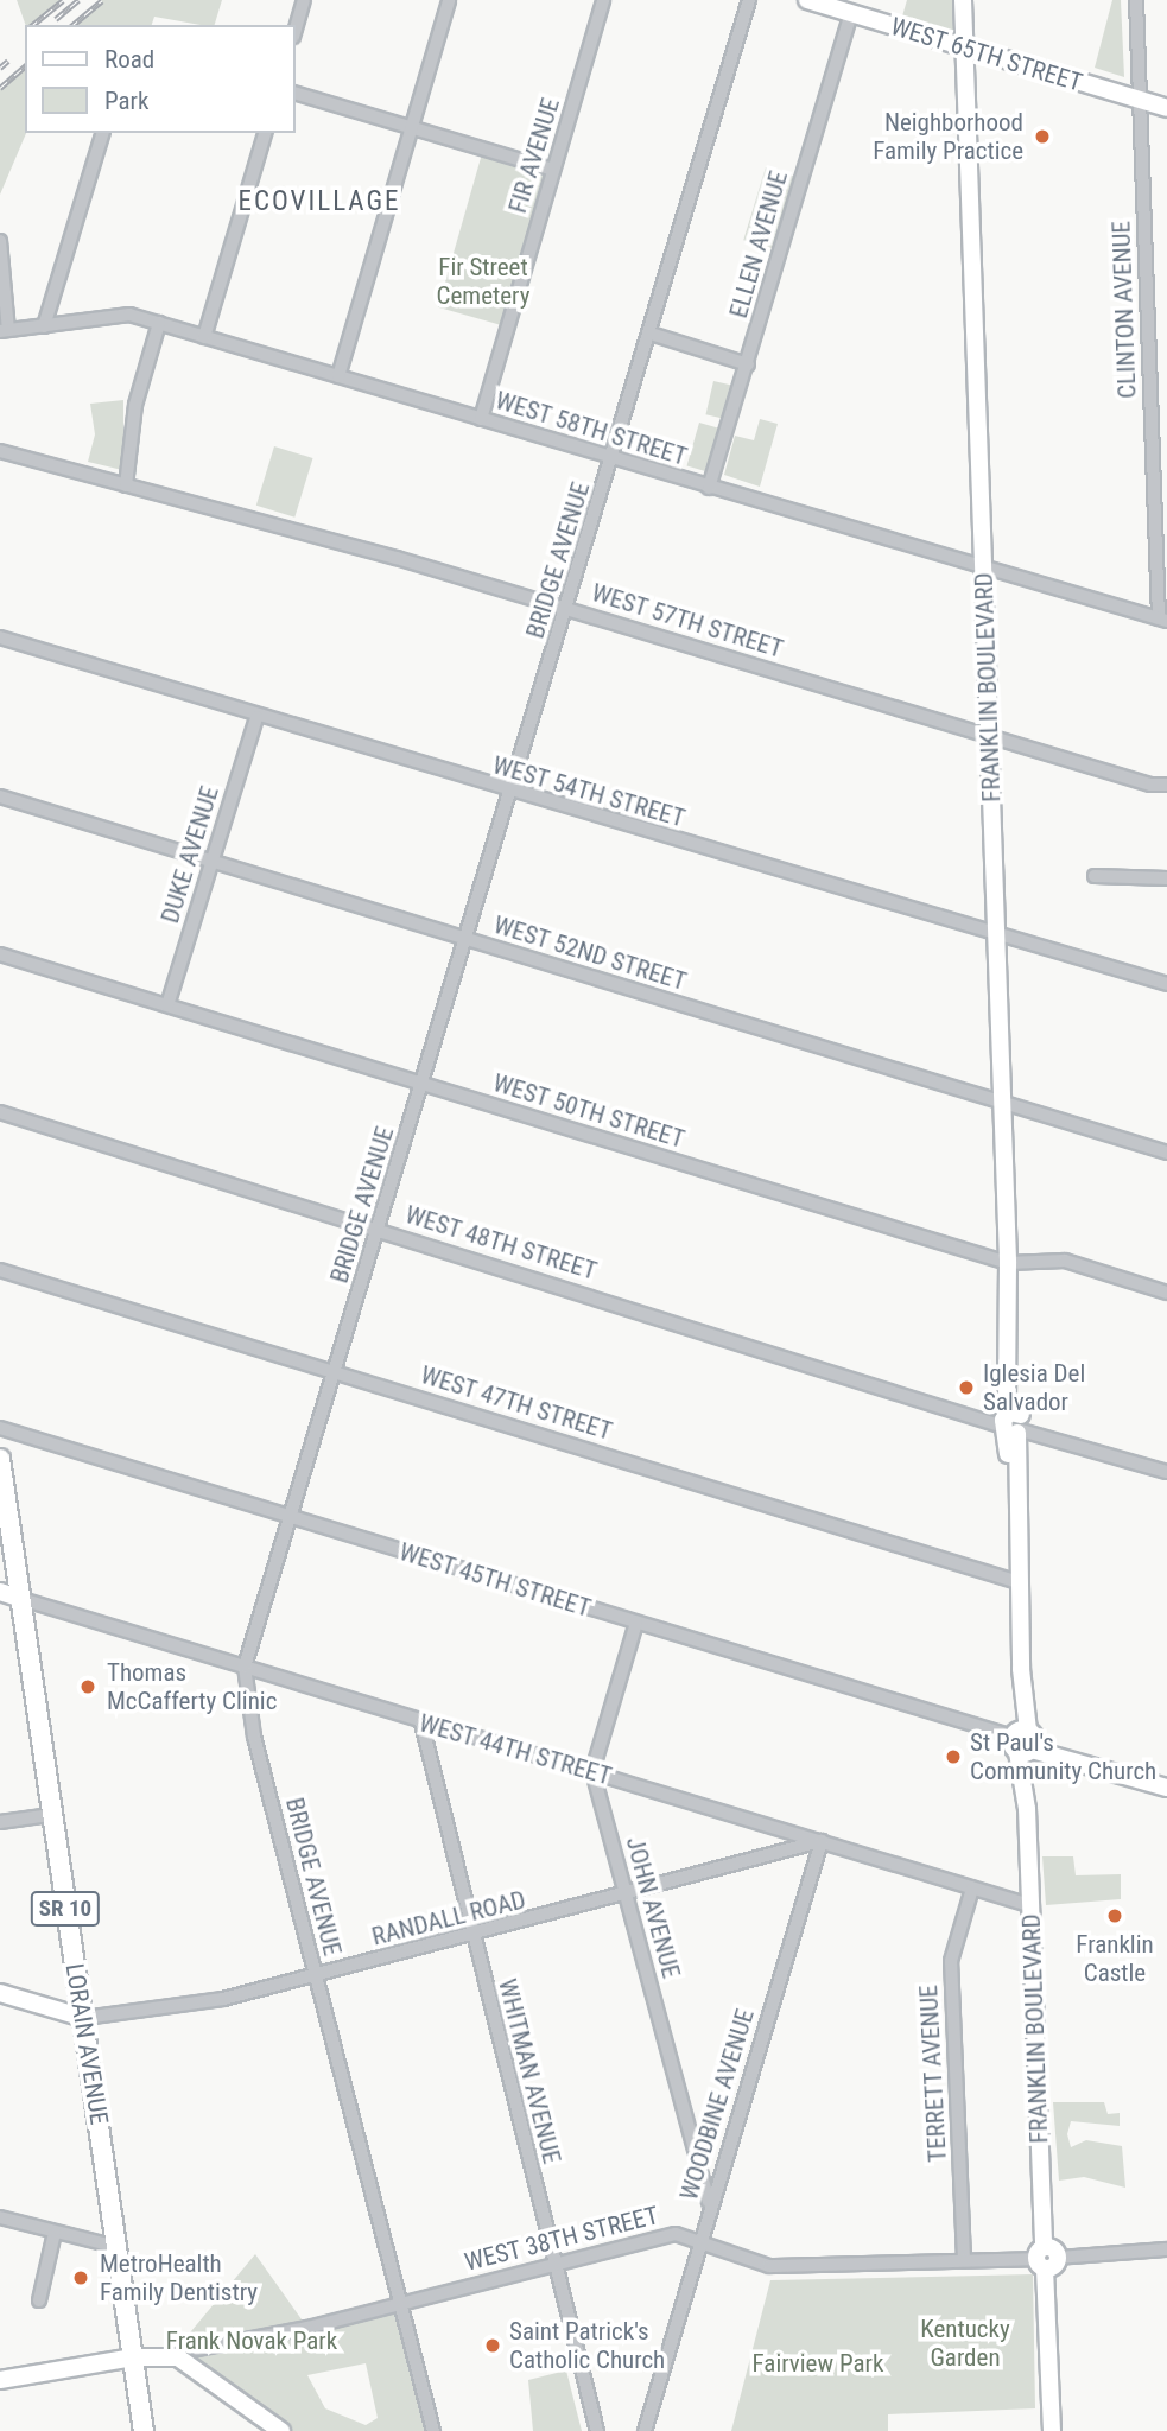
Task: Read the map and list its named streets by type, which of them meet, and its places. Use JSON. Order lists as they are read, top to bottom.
{
  "streets": {
    "main road": ["SR 10", "LORAIN AVENUE"],
    "street": [
      "WEST 65TH STREET",
      "FIR AVENUE",
      "ELLEN AVENUE",
      "CLINTON AVENUE",
      "WEST 58TH STREET",
      "BRIDGE AVENUE",
      "WEST 57TH STREET",
      "FRANKLIN BOULEVARD",
      "WEST 54TH STREET",
      "DUKE AVENUE",
      "WEST 52ND STREET",
      "WEST 50TH STREET",
      "WEST 48TH STREET",
      "WEST 47TH STREET",
      "WEST 45TH STREET",
      "WEST 44TH STREET",
      "JOHN AVENUE",
      "RANDALL ROAD",
      "WHITMAN AVENUE",
      "TERRETT AVENUE",
      "WOODBINE AVENUE",
      "WEST 38TH STREET"
    ]
  },
  "crossings": [
    ["WEST 65TH STREET", "ELLEN AVENUE"],
    ["WEST 65TH STREET", "CLINTON AVENUE"],
    ["WEST 65TH STREET", "FRANKLIN BOULEVARD"],
    ["FIR AVENUE", "WEST 58TH STREET"],
    ["ELLEN AVENUE", "WEST 58TH STREET"],
    ["CLINTON AVENUE", "WEST 58TH STREET"],
    ["WEST 58TH STREET", "BRIDGE AVENUE"],
    ["WEST 58TH STREET", "FRANKLIN BOULEVARD"],
    ["BRIDGE AVENUE", "WEST 57TH STREET"],
    ["BRIDGE AVENUE", "WEST 54TH STREET"],
    ["BRIDGE AVENUE", "WEST 52ND STREET"],
    ["BRIDGE AVENUE", "WEST 50TH STREET"],
    ["BRIDGE AVENUE", "WEST 48TH STREET"],
    ["BRIDGE AVENUE", "WEST 47TH STREET"],
    ["BRIDGE AVENUE", "WEST 45TH STREET"],
    ["BRIDGE AVENUE", "WEST 44TH STREET"],
    ["BRIDGE AVENUE", "RANDALL ROAD"],
    ["BRIDGE AVENUE", "WEST 38TH STREET"],
    ["WEST 57TH STREET", "FRANKLIN BOULEVARD"],
    ["FRANKLIN BOULEVARD", "WEST 54TH STREET"],
    ["FRANKLIN BOULEVARD", "WEST 52ND STREET"],
    ["FRANKLIN BOULEVARD", "WEST 50TH STREET"],
    ["FRANKLIN BOULEVARD", "WEST 48TH STREET"],
    ["FRANKLIN BOULEVARD", "WEST 47TH STREET"],
    ["FRANKLIN BOULEVARD", "WEST 45TH STREET"],
    ["FRANKLIN BOULEVARD", "WEST 44TH STREET"],
    ["FRANKLIN BOULEVARD", "WEST 38TH STREET"],
    ["WEST 54TH STREET", "DUKE AVENUE"],
    ["DUKE AVENUE", "WEST 52ND STREET"],
    ["DUKE AVENUE", "WEST 50TH STREET"],
    ["WEST 44TH STREET", "JOHN AVENUE"],
    ["WEST 44TH STREET", "RANDALL ROAD"],
    ["WEST 44TH STREET", "LORAIN AVENUE"],
    ["WEST 44TH STREET", "WHITMAN AVENUE"],
    ["WEST 44TH STREET", "TERRETT AVENUE"],
    ["WEST 44TH STREET", "WOODBINE AVENUE"],
    ["JOHN AVENUE", "RANDALL ROAD"],
    ["JOHN AVENUE", "WOODBINE AVENUE"],
    ["RANDALL ROAD", "LORAIN AVENUE"],
    ["RANDALL ROAD", "WHITMAN AVENUE"],
    ["RANDALL ROAD", "WOODBINE AVENUE"],
    ["WHITMAN AVENUE", "WEST 38TH STREET"],
    ["TERRETT AVENUE", "WEST 38TH STREET"],
    ["WOODBINE AVENUE", "WEST 38TH STREET"]
  ],
  "districts": ["ECOVILLAGE"],
  "parks": [
    "Fir Street Cemetery",
    "Kentucky Garden",
    "Frank Novak Park",
    "Fairview Park"
  ],
  "places": [
    "Neighborhood Family Practice",
    "Iglesia Del Salvador",
    "Thomas McCafferty Clinic",
    "St Paul's Community Church",
    "Franklin Castle",
    "MetroHealth Family Dentistry",
    "Saint Patrick's Catholic Church"
  ],
  "legend": ["Road", "Park"]
}
